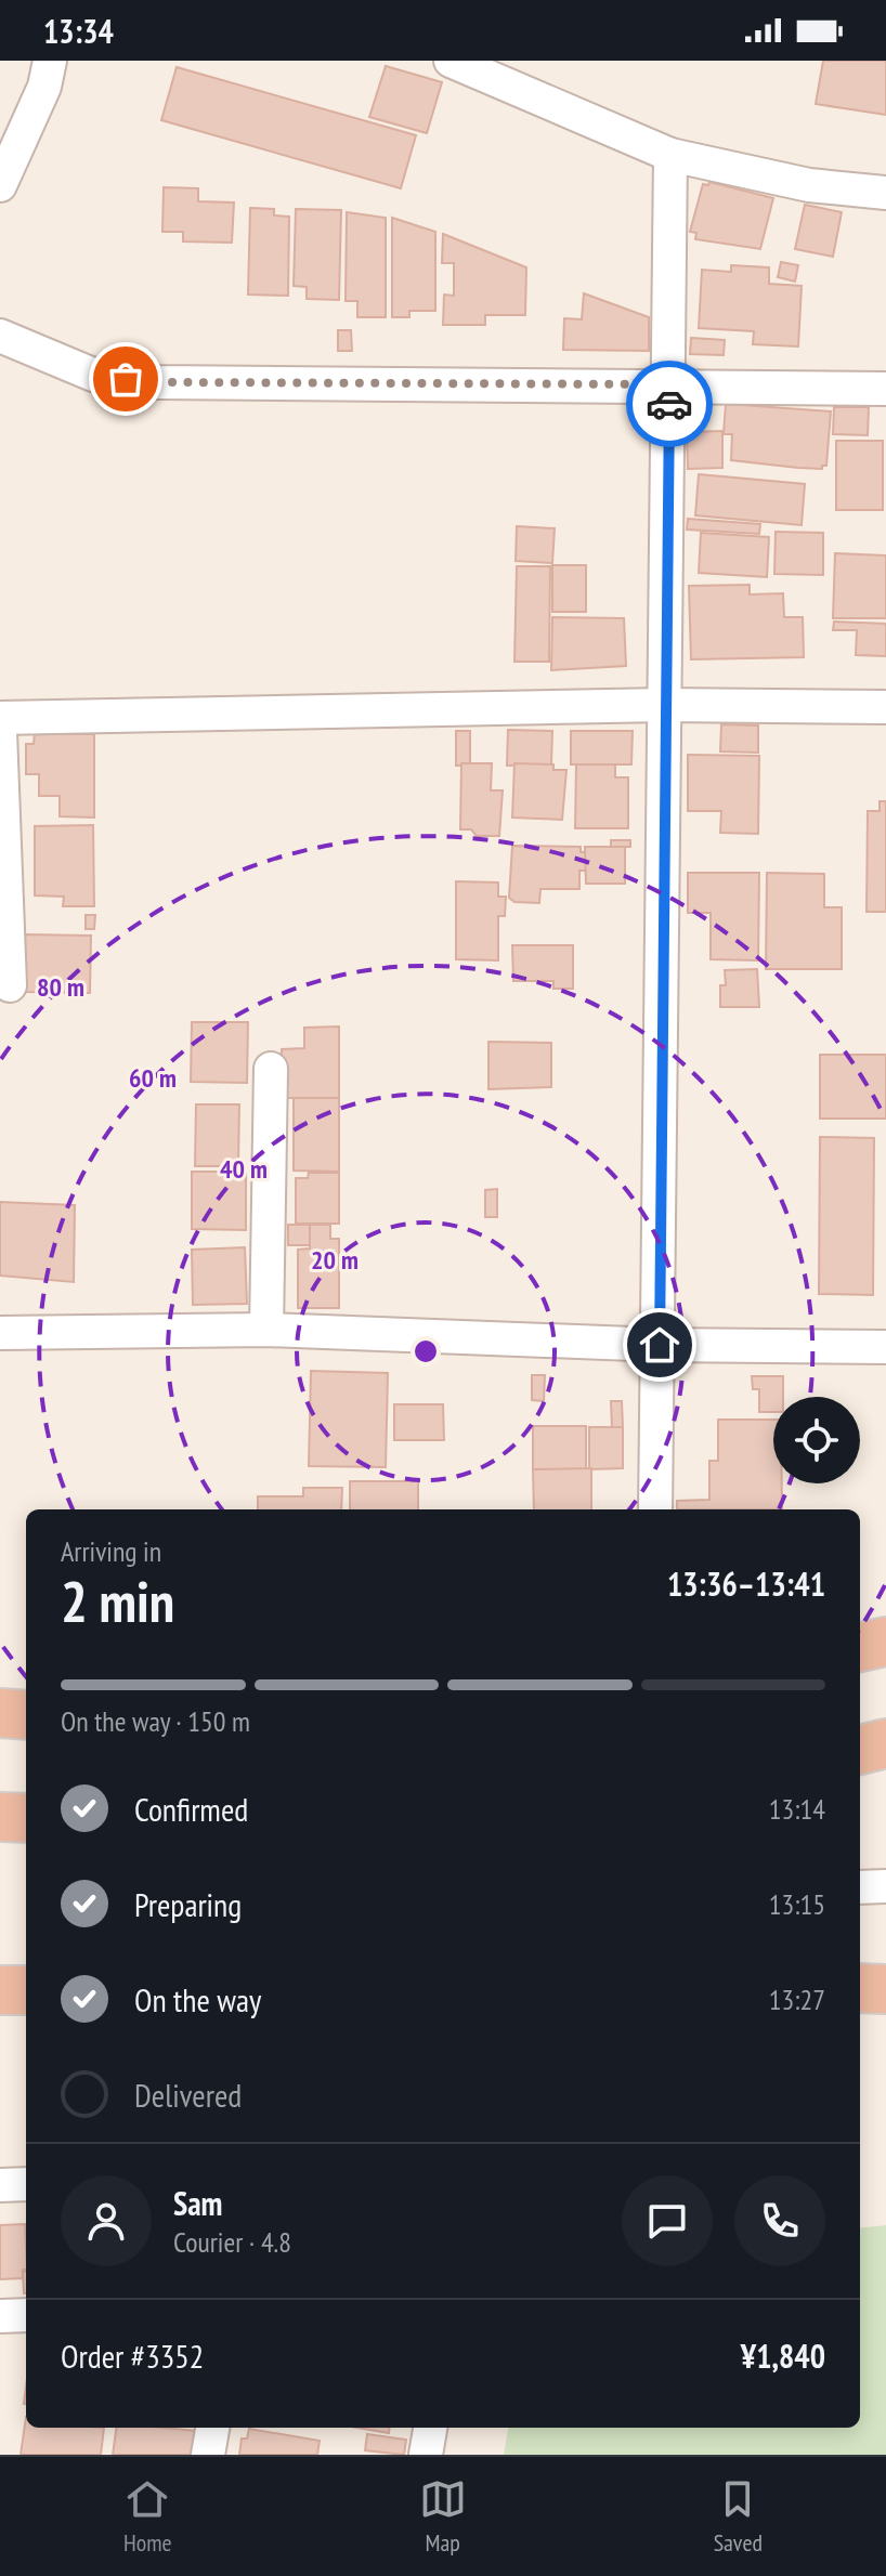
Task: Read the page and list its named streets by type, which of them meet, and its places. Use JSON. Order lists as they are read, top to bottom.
{
  "page": {
    "status": "13:34",
    "heading": ["2 min", "Arriving in", "13:36–13:41"],
    "panel": [
      "Sam",
      "Courier · 4.8",
      "Order #3352",
      "¥1,840"
    ],
    "bar": "On the way · 150 m",
    "list": [
      ["Confirmed", "13:14"],
      ["Preparing", "13:15"],
      ["On the way", "13:27"],
      "Delivered"
    ],
    "tabs": ["Home", "Map", "Saved"]
  },
  "rings": [
    "80 m",
    "60 m",
    "40 m",
    "20 m"
  ]
}
